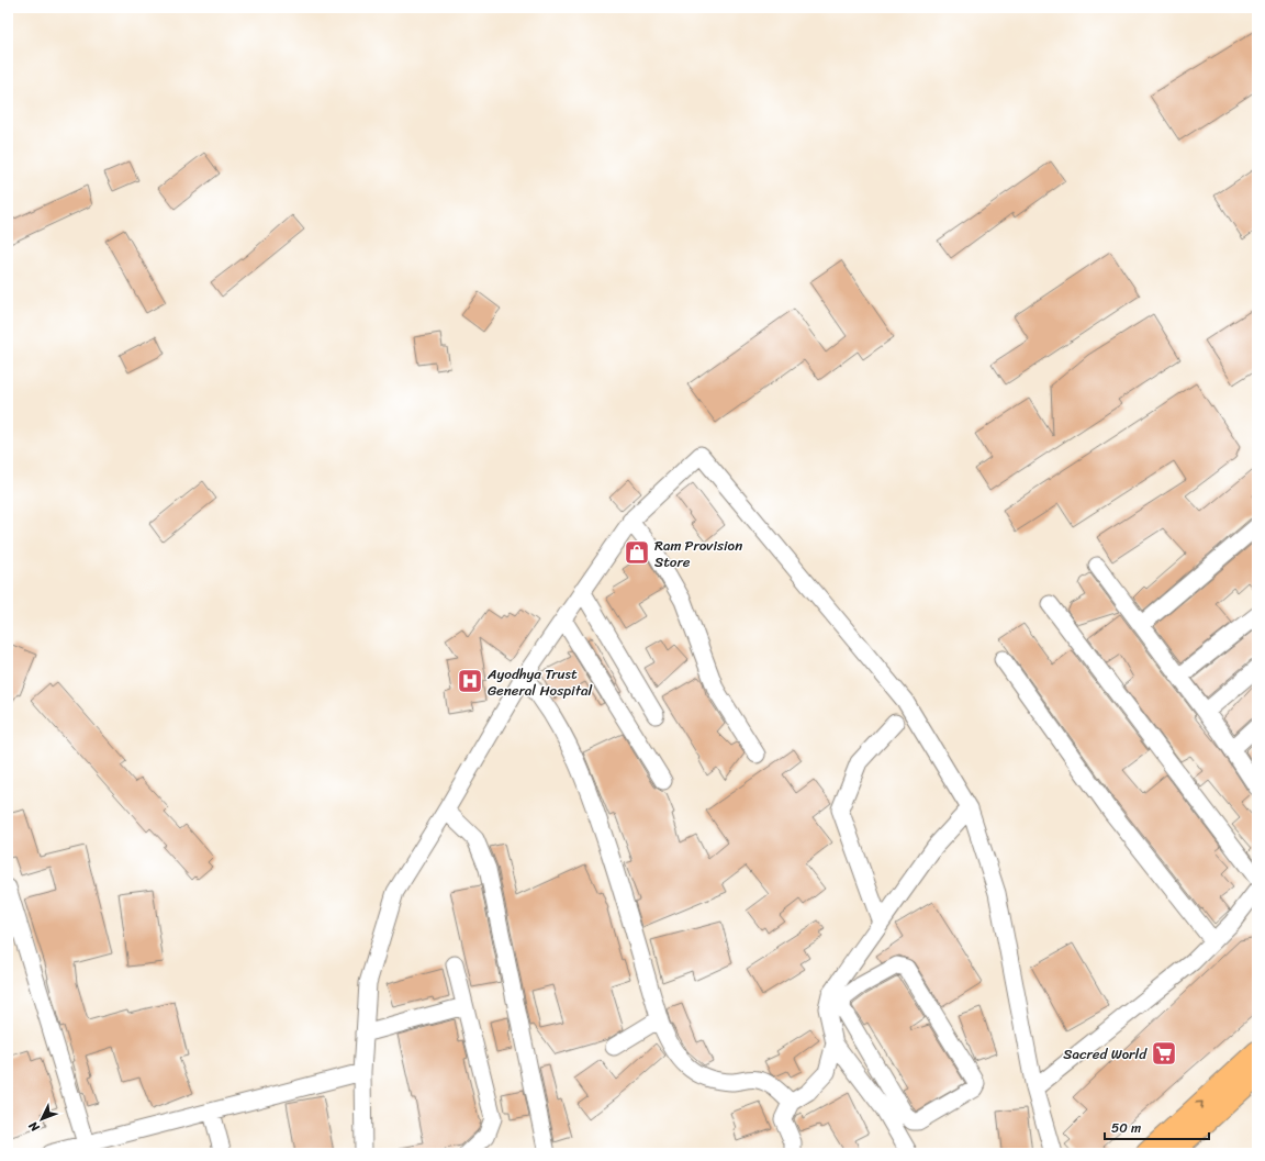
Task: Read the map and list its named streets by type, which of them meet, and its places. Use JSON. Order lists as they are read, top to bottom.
{
  "places": {
    "shop": ["Ram Provision Store"],
    "hospital": ["Ayodhya Trust General Hospital"],
    "supermarket": ["Sacred World"]
  },
  "scale_bar": "50 m",
  "north": "bottom left"
}
